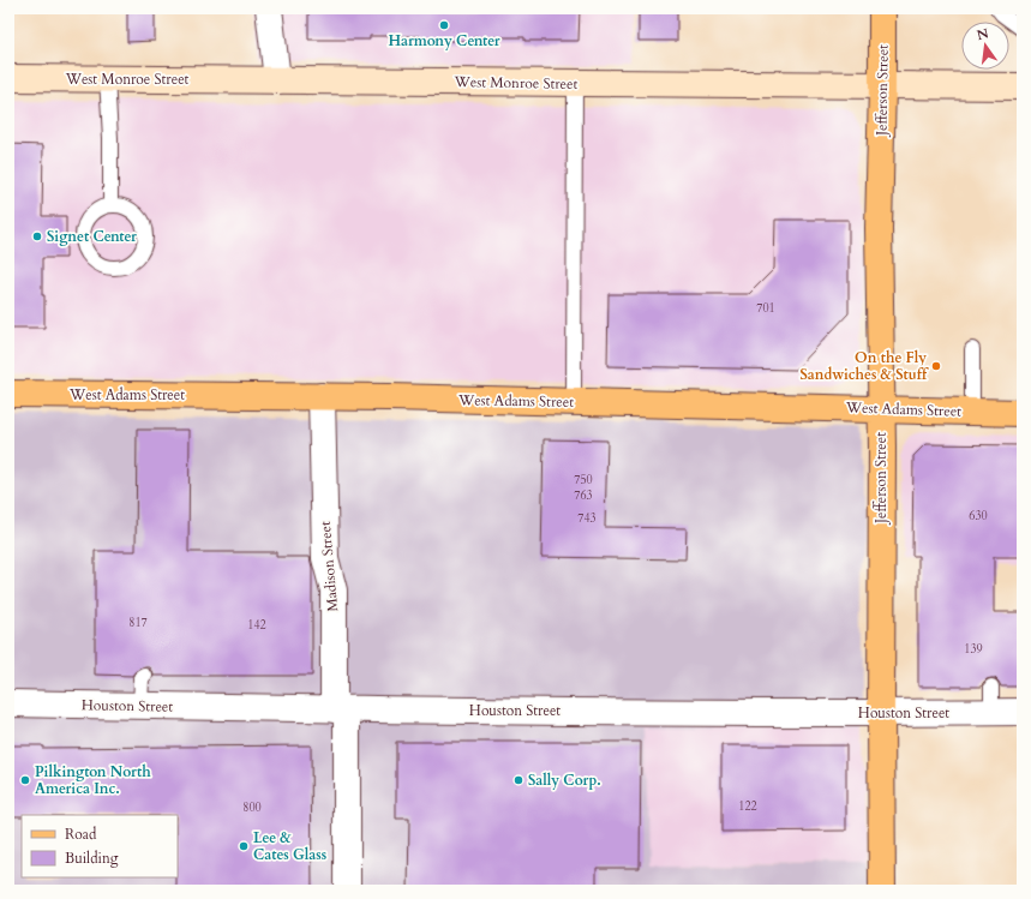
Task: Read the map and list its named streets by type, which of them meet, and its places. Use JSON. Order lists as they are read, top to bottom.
{
  "streets": {
    "main road": ["Jefferson Street", "West Adams Street"],
    "street": ["West Monroe Street", "Madison Street", "Houston Street"]
  },
  "crossings": [
    ["West Monroe Street", "Jefferson Street"],
    ["Jefferson Street", "West Adams Street"],
    ["Jefferson Street", "Houston Street"],
    ["West Adams Street", "Madison Street"],
    ["Madison Street", "Houston Street"]
  ],
  "places": [
    "Harmony Center",
    "Signet Center",
    "On the Fly Sandwiches & Stuff",
    "Pilkington North America Inc.",
    "Sally Corp.",
    "Lee & Cates Glass"
  ],
  "house_numbers": [
    "701",
    "750",
    "763",
    "630",
    "743",
    "817",
    "142",
    "139",
    "122",
    "800"
  ],
  "legend": ["Road", "Building"],
  "north": "top"
}
